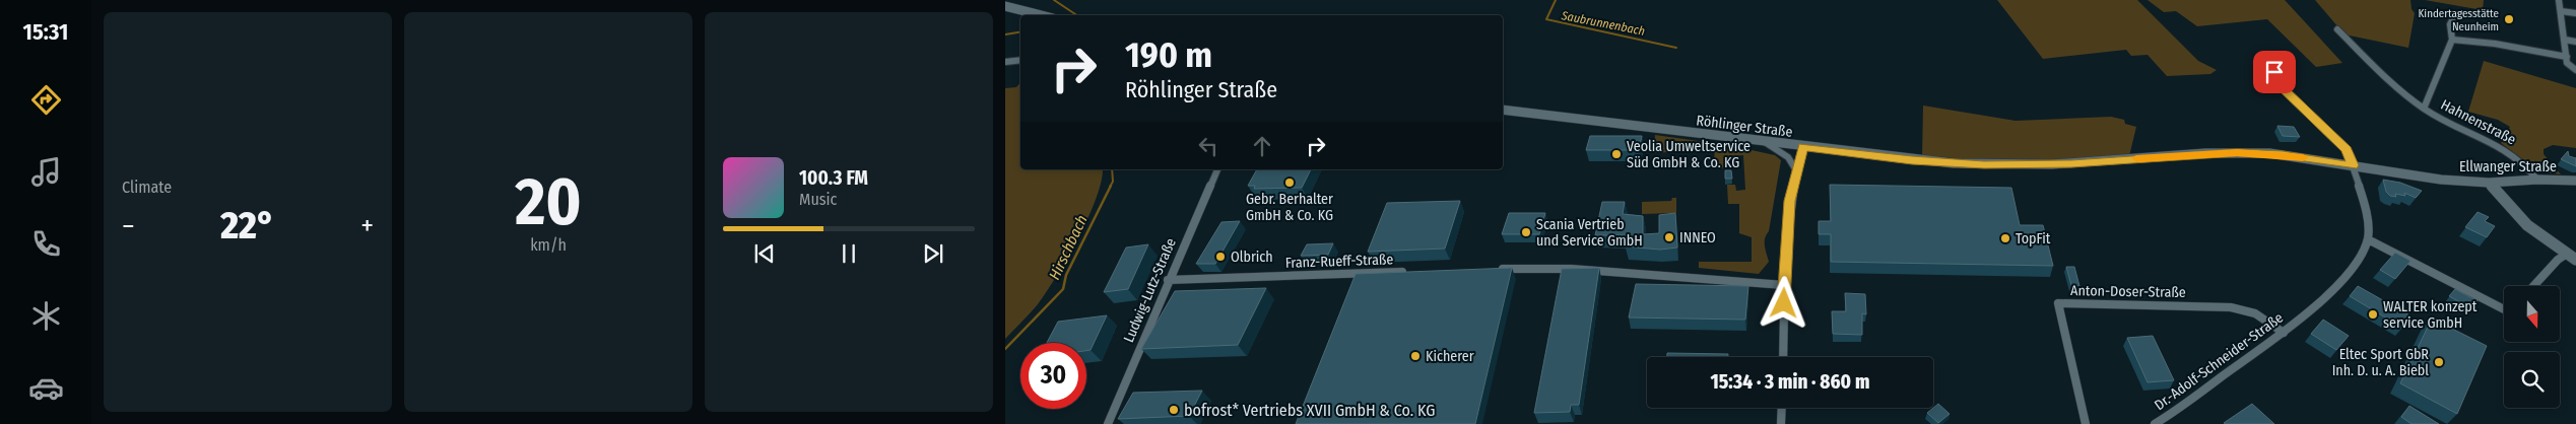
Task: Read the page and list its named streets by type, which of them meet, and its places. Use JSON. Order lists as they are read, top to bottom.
{
  "streets": {
    "street": [
      "Hahnenstraße",
      "Röhlinger Straße",
      "Ellwanger Straße",
      "Franz-Rueff-Straße",
      "Ludwig-Lutz-Straße",
      "Anton-Doser-Straße",
      "Dr.-Adolf-Schneider-Straße"
    ]
  },
  "crossings": [
    ["Hahnenstraße", "Ellwanger Straße"],
    ["Röhlinger Straße", "Ellwanger Straße"],
    ["Franz-Rueff-Straße", "Ludwig-Lutz-Straße"],
    ["Anton-Doser-Straße", "Dr.-Adolf-Schneider-Straße"]
  ],
  "water": ["Saubrunnenbach", "Hirschbach"],
  "places": [
    "Kindertagesstätte Neunheim",
    "Veolia Umweltservice Süd GmbH & Co. KG",
    "Gebr. Berhalter GmbH & Co. KG",
    "Scania Vertrieb und Service GmbH",
    "INNEO",
    "TopFit",
    "Olbrich",
    "WALTER konzept service GmbH",
    "Kicherer",
    "Eltec Sport GbR Inh. D. u. A. Biebl",
    "bofrost* Vertriebs XVII GmbH & Co. KG"
  ],
  "north": "bottom",
  "page": {
    "tabs": "15:31",
    "tile": [
      "Climate",
      ["20", "km/h"]
    ],
    "turn": ["190 m", "Röhlinger Straße"],
    "song": ["100.3 FM", "Music"],
    "heat": ["−", "22°", "+"],
    "limit": "30",
    "trip": "15:34 · 3 min · 860 m"
  }
}
